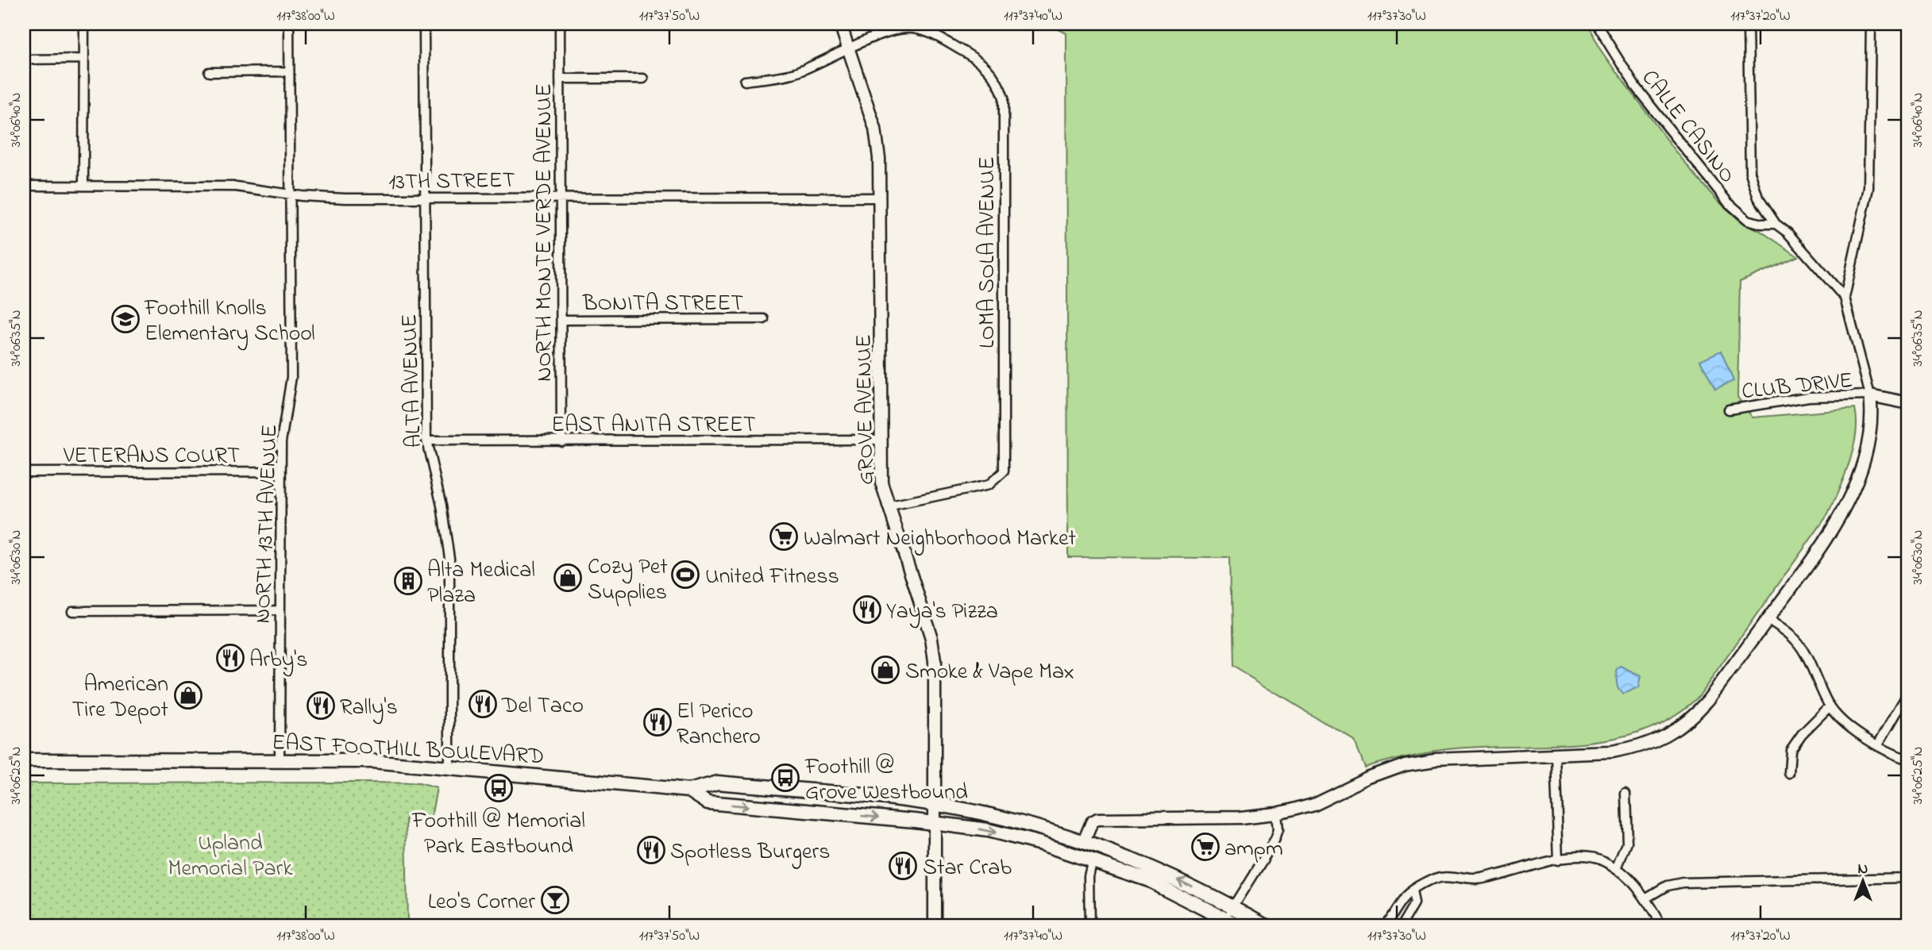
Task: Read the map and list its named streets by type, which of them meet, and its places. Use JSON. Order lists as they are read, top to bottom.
{
  "streets": {
    "main road": ["EAST FOOTHILL BOULEVARD"],
    "street": [
      "CALLE CASINO",
      "13TH STREET",
      "NORTH MONTE VERDE AVENUE",
      "LOMA SOLA AVENUE",
      "BONITA STREET",
      "ALTA AVENUE",
      "CLUB DRIVE",
      "GROVE AVENUE",
      "EAST ANITA STREET",
      "VETERANS COURT",
      "NORTH 13TH AVENUE"
    ]
  },
  "crossings": [
    ["13TH STREET", "NORTH MONTE VERDE AVENUE"],
    ["13TH STREET", "ALTA AVENUE"],
    ["13TH STREET", "GROVE AVENUE"],
    ["13TH STREET", "NORTH 13TH AVENUE"],
    ["NORTH MONTE VERDE AVENUE", "BONITA STREET"],
    ["NORTH MONTE VERDE AVENUE", "EAST ANITA STREET"],
    ["LOMA SOLA AVENUE", "GROVE AVENUE"],
    ["ALTA AVENUE", "EAST ANITA STREET"],
    ["ALTA AVENUE", "EAST FOOTHILL BOULEVARD"],
    ["GROVE AVENUE", "EAST ANITA STREET"],
    ["GROVE AVENUE", "EAST FOOTHILL BOULEVARD"],
    ["VETERANS COURT", "NORTH 13TH AVENUE"],
    ["NORTH 13TH AVENUE", "EAST FOOTHILL BOULEVARD"]
  ],
  "parks": ["Upland Memorial Park"],
  "places": {
    "school or university": ["Foothill Knolls Elementary School"],
    "supermarket": ["Walmart Neighborhood Market", "ampm"],
    "sports": ["United Fitness"],
    "shop": ["Cozy Pet Supplies", "Smoke & Vape Max", "American Tire Depot"],
    "building": ["Alta Medical Plaza"],
    "restaurant": [
      "Yaya's Pizza",
      "Arby's",
      "Del Taco",
      "Rally's",
      "El Perico Ranchero",
      "Spotless Burgers",
      "Star Crab"
    ],
    "bus stop": ["Foothill @ Grove Westbound", "Foothill @ Memorial Park Eastbound"],
    "bar": ["Leo's Corner"]
  },
  "north": "top",
  "coordinates": [
    "117°38'00\"W",
    "117°37'50\"W",
    "117°37'40\"W",
    "117°37'30\"W",
    "117°37'20\"W",
    "34°06'40\"N",
    "34°06'35\"N",
    "34°06'30\"N",
    "34°06'25\"N"
  ]
}
